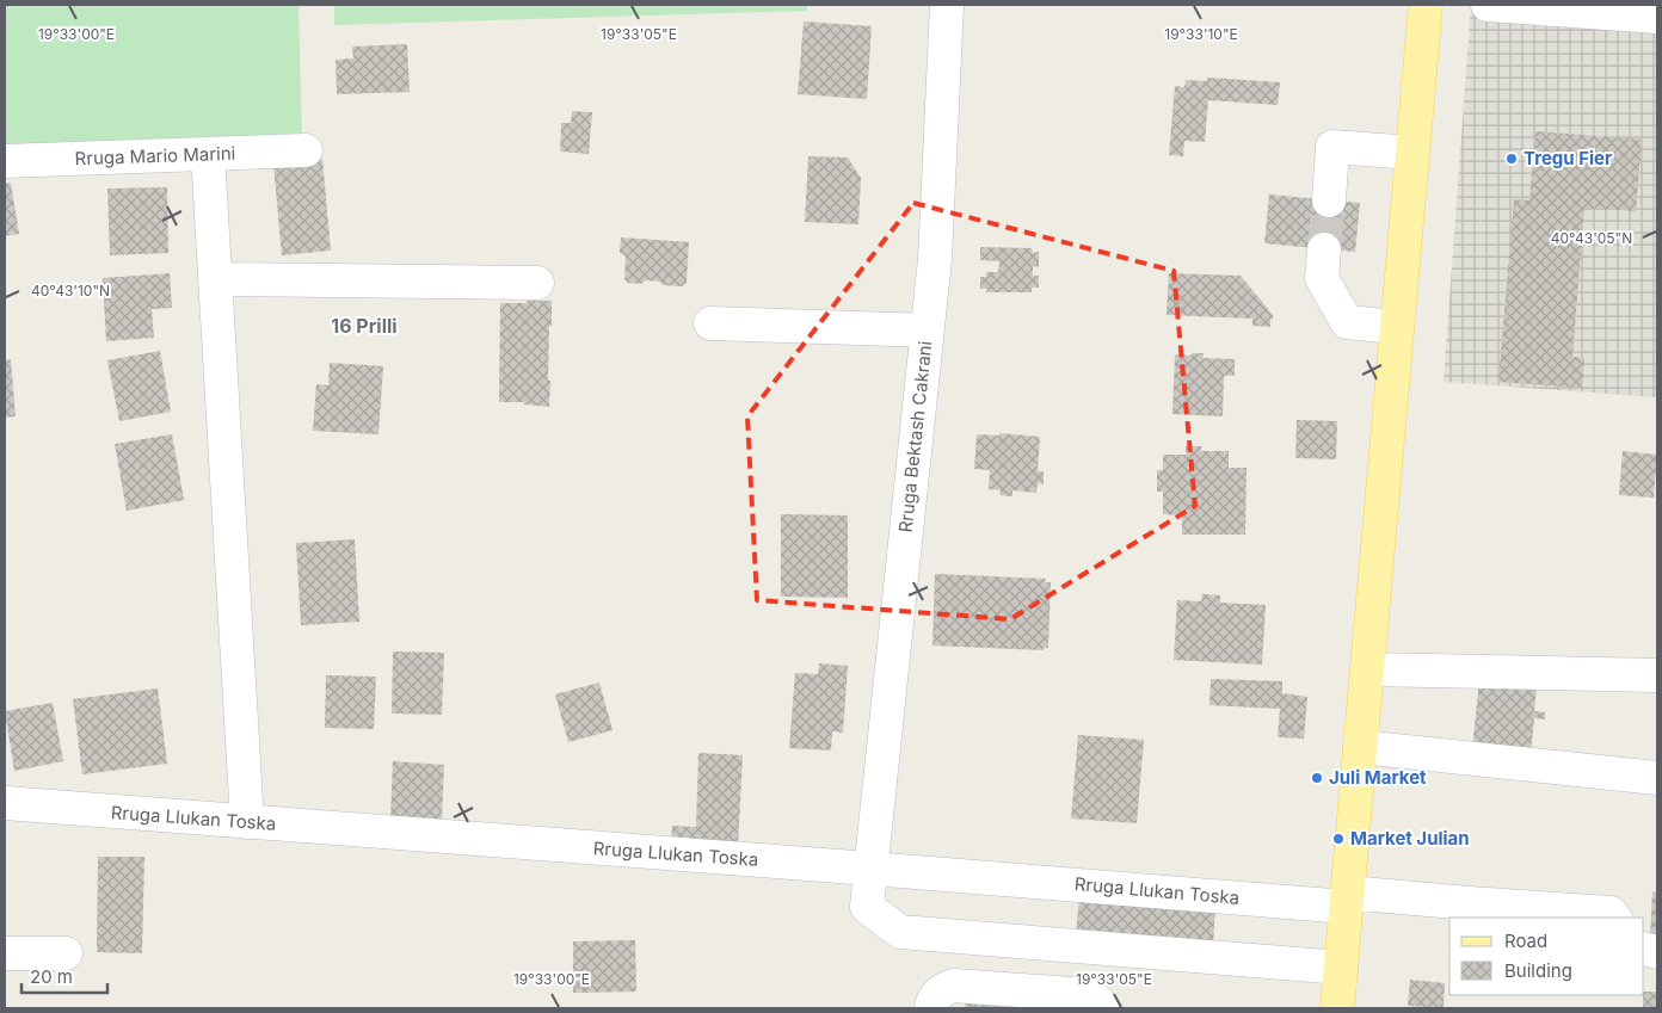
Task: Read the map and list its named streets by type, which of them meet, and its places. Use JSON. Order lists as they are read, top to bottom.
{
  "streets": {
    "street": ["Rruga Mario Marini", "Rruga Bektash Cakrani", "Rruga Llukan Toska"]
  },
  "crossings": [
    ["Rruga Bektash Cakrani", "Rruga Llukan Toska"]
  ],
  "districts": ["16 Prilli"],
  "places": ["Tregu Fier", "Juli Market", "Market Julian"],
  "legend": ["Road", "Building"],
  "scale_bar": "20 m",
  "coordinates": [
    "19°33'00\"E",
    "19°33'05\"E",
    "19°33'10\"E",
    "40°43'05\"N",
    "40°43'10\"N"
  ]
}
